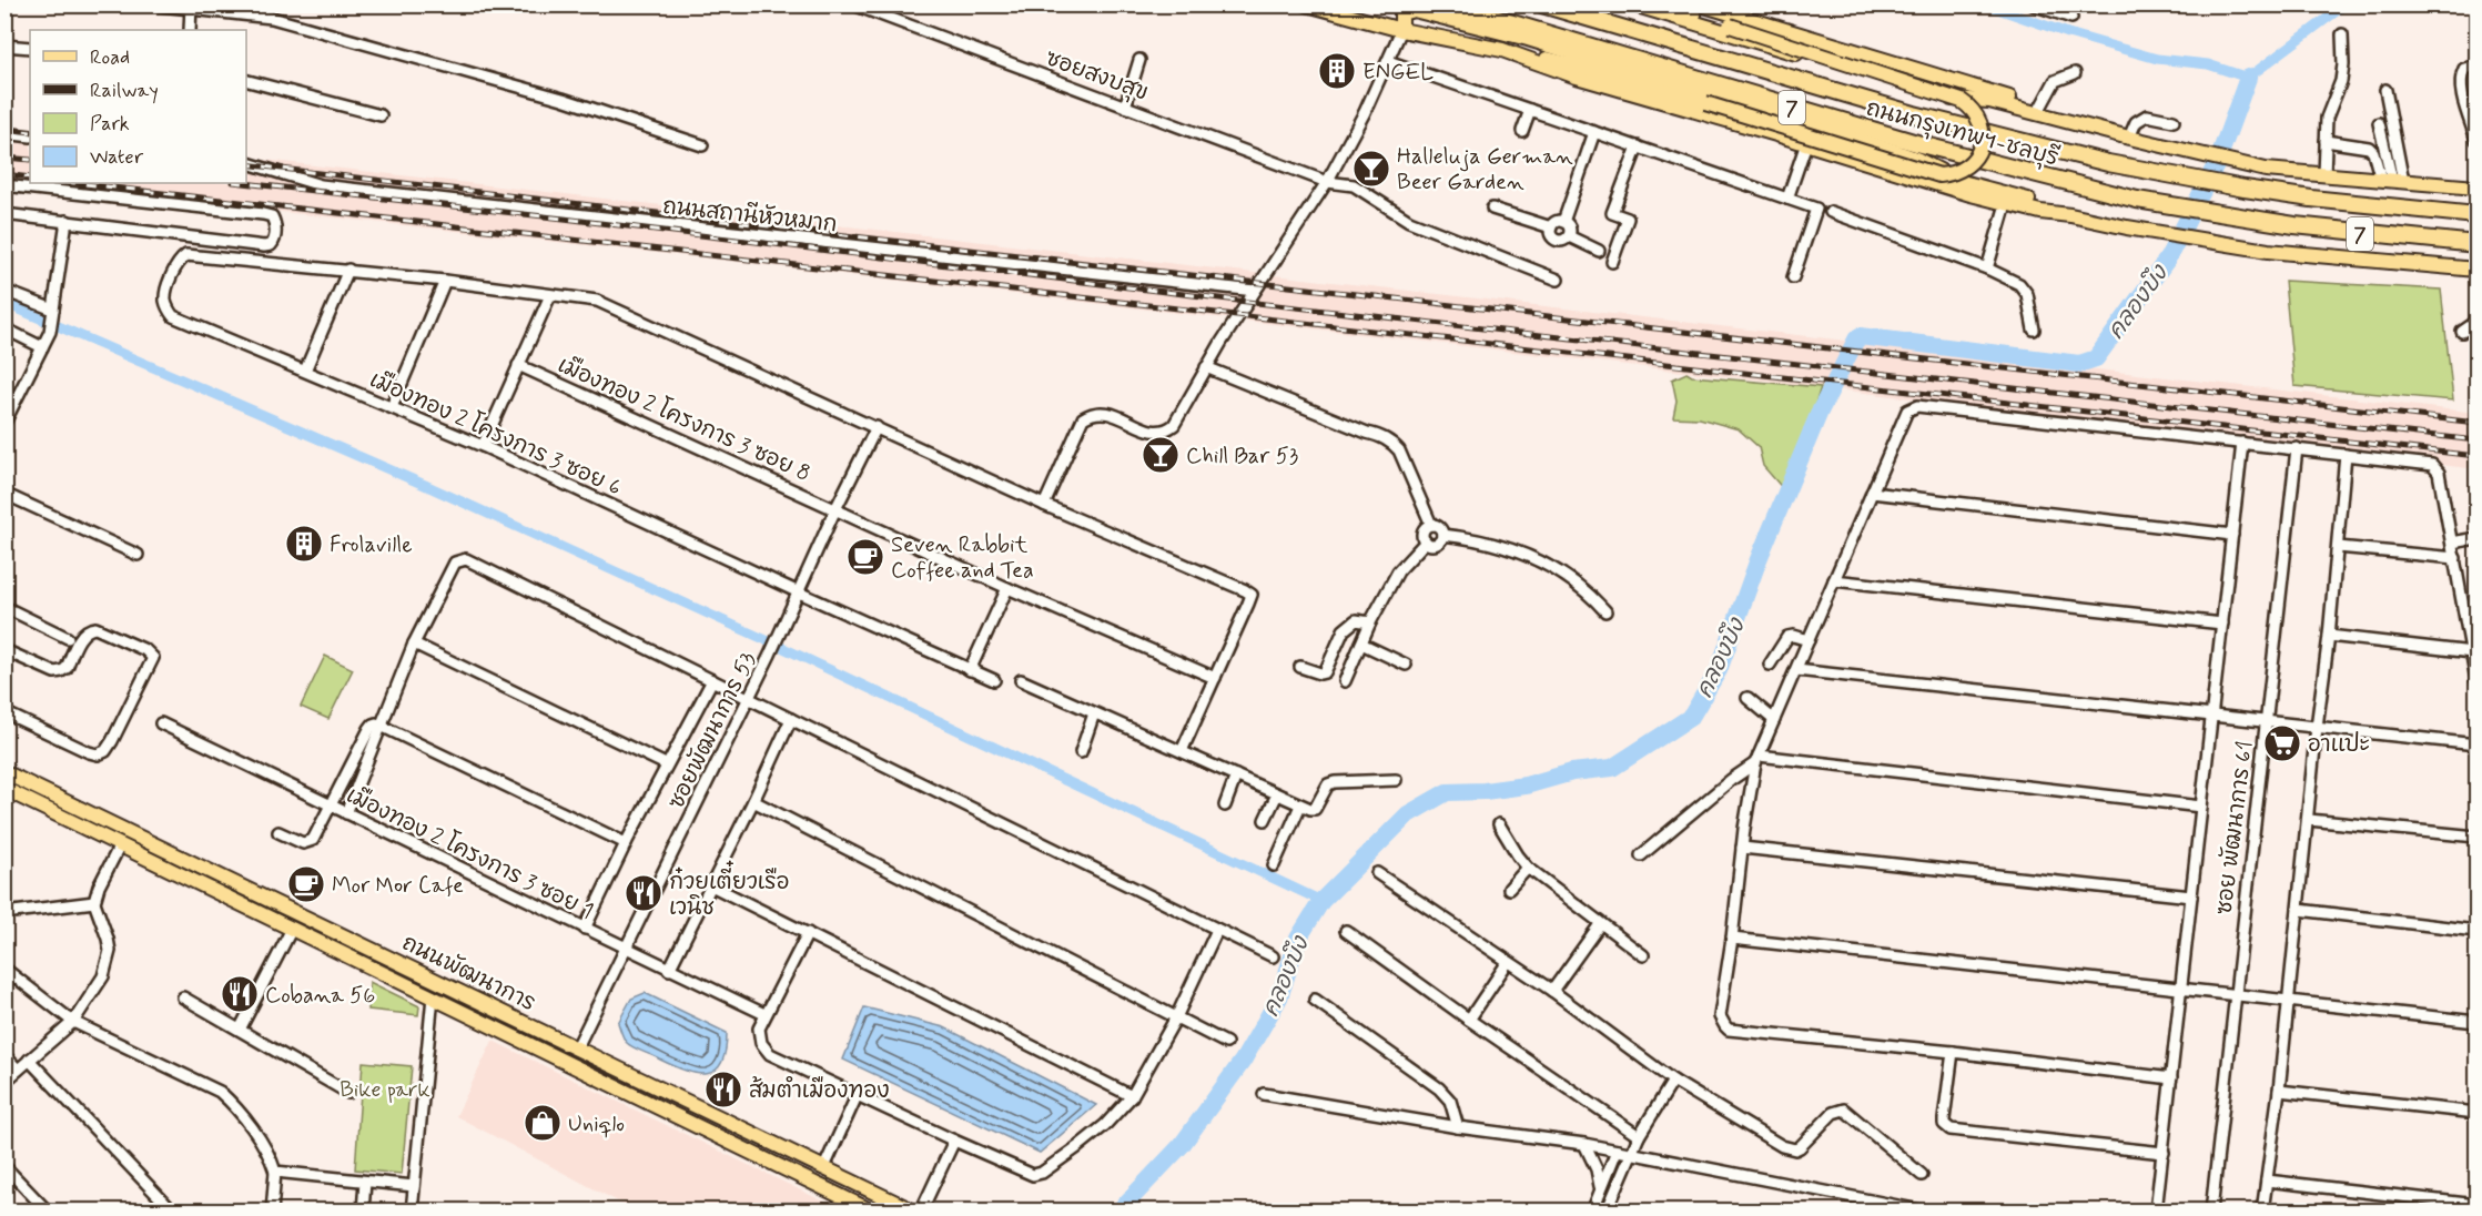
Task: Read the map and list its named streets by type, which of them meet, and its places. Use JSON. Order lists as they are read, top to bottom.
{
  "streets": {
    "highway": ["7", "ถนนกรุงเทพฯ-ชลบุรี"],
    "main road": ["ถนนพัฒนาการ"],
    "street": [
      "ซอยสงบสุข",
      "ถนนสถานีหัวหมาก",
      "เมืองทอง 2 โครงการ 3 ซอย 8",
      "เมืองทอง 2 โครงการ 3 ซอย 6",
      "ซอยพัฒนาการ 53",
      "ซอย พัฒนาการ 61",
      "เมืองทอง 2 โครงการ 3 ซอย 1"
    ]
  },
  "crossings": [
    ["เมืองทอง 2 โครงการ 3 ซอย 8", "ซอยพัฒนาการ 53"],
    ["เมืองทอง 2 โครงการ 3 ซอย 6", "ซอยพัฒนาการ 53"],
    ["ซอยพัฒนาการ 53", "เมืองทอง 2 โครงการ 3 ซอย 1"],
    ["ซอยพัฒนาการ 53", "ถนนพัฒนาการ"]
  ],
  "water": ["คลองบึง"],
  "parks": ["Bike park"],
  "places": {
    "building": ["ENGEL", "Frolaville"],
    "bar": ["Halleluja German Beer Garden", "Chill Bar 53"],
    "cafe": ["Seven Rabbit Coffee and Tea", "Mor Mor Cafe"],
    "supermarket": ["อาแปะ"],
    "restaurant": ["ก๋วยเตี๋ยวเรือ เวนิช", "Cobana 56", "ส้มตำเมืองทอง"],
    "shop": ["Uniqlo"]
  },
  "legend": [
    "Road",
    "Railway",
    "Park",
    "Water"
  ]
}
